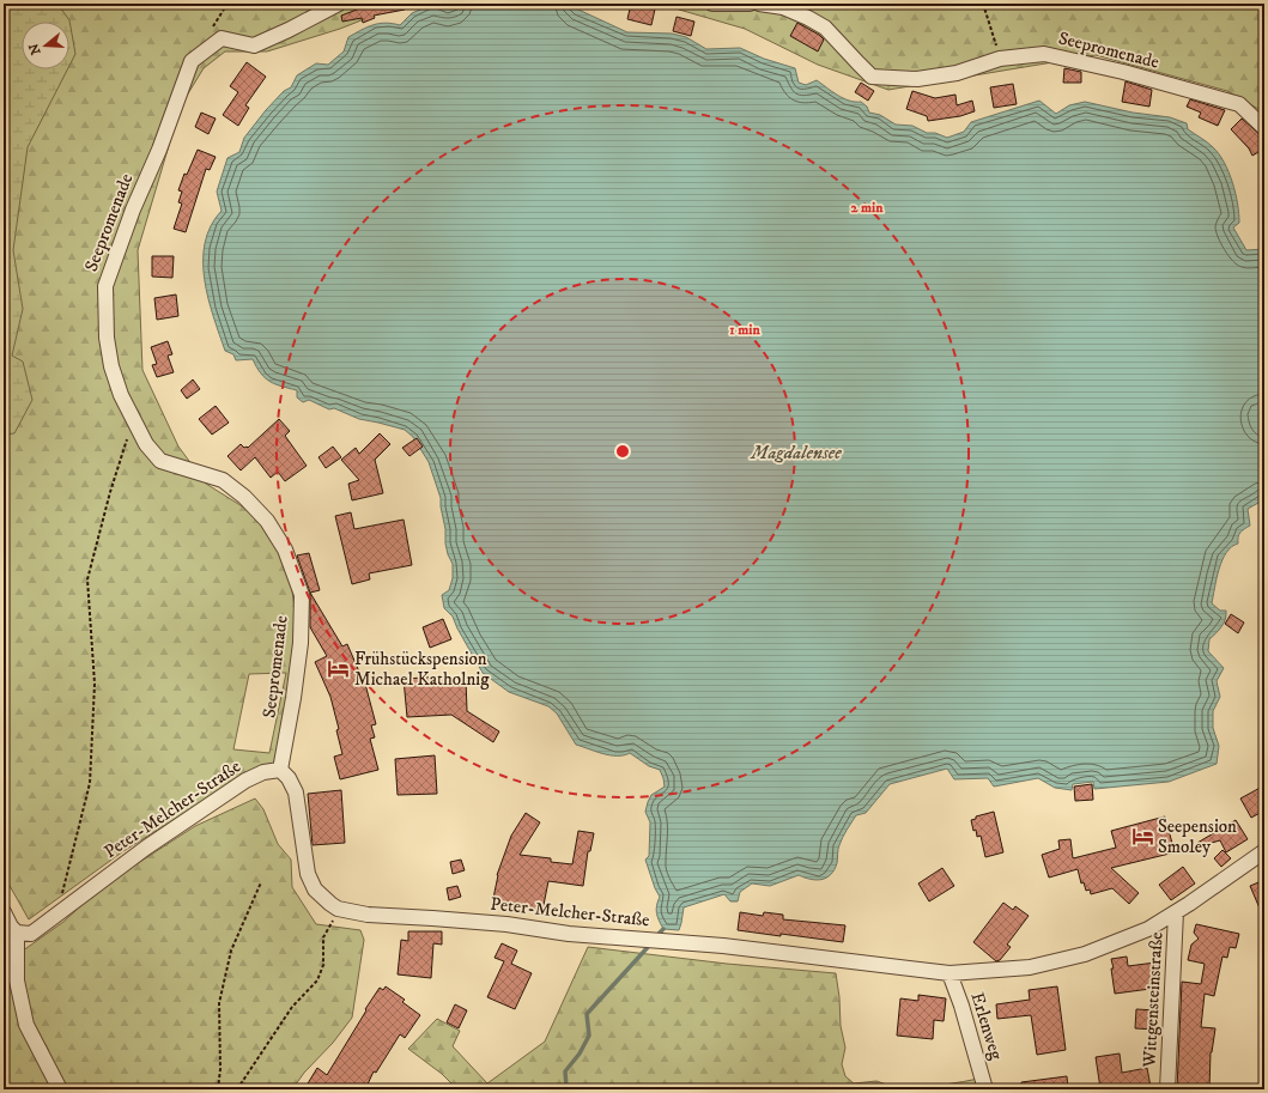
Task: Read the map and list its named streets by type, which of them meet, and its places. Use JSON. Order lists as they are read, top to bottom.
{
  "streets": {
    "street": [
      "Seepromenade",
      "Peter-Melcher-Straße",
      "Wittgensteinstraße",
      "Erlenweg"
    ]
  },
  "crossings": [
    ["Seepromenade", "Peter-Melcher-Straße"],
    ["Peter-Melcher-Straße", "Wittgensteinstraße"],
    ["Peter-Melcher-Straße", "Erlenweg"]
  ],
  "water": ["Magdalensee"],
  "places": {
    "hotel": ["Frühstückspension Michael Katholnig", "Seepension Smoley"]
  },
  "north": "left",
  "rings": ["2 min", "1 min"]
}
